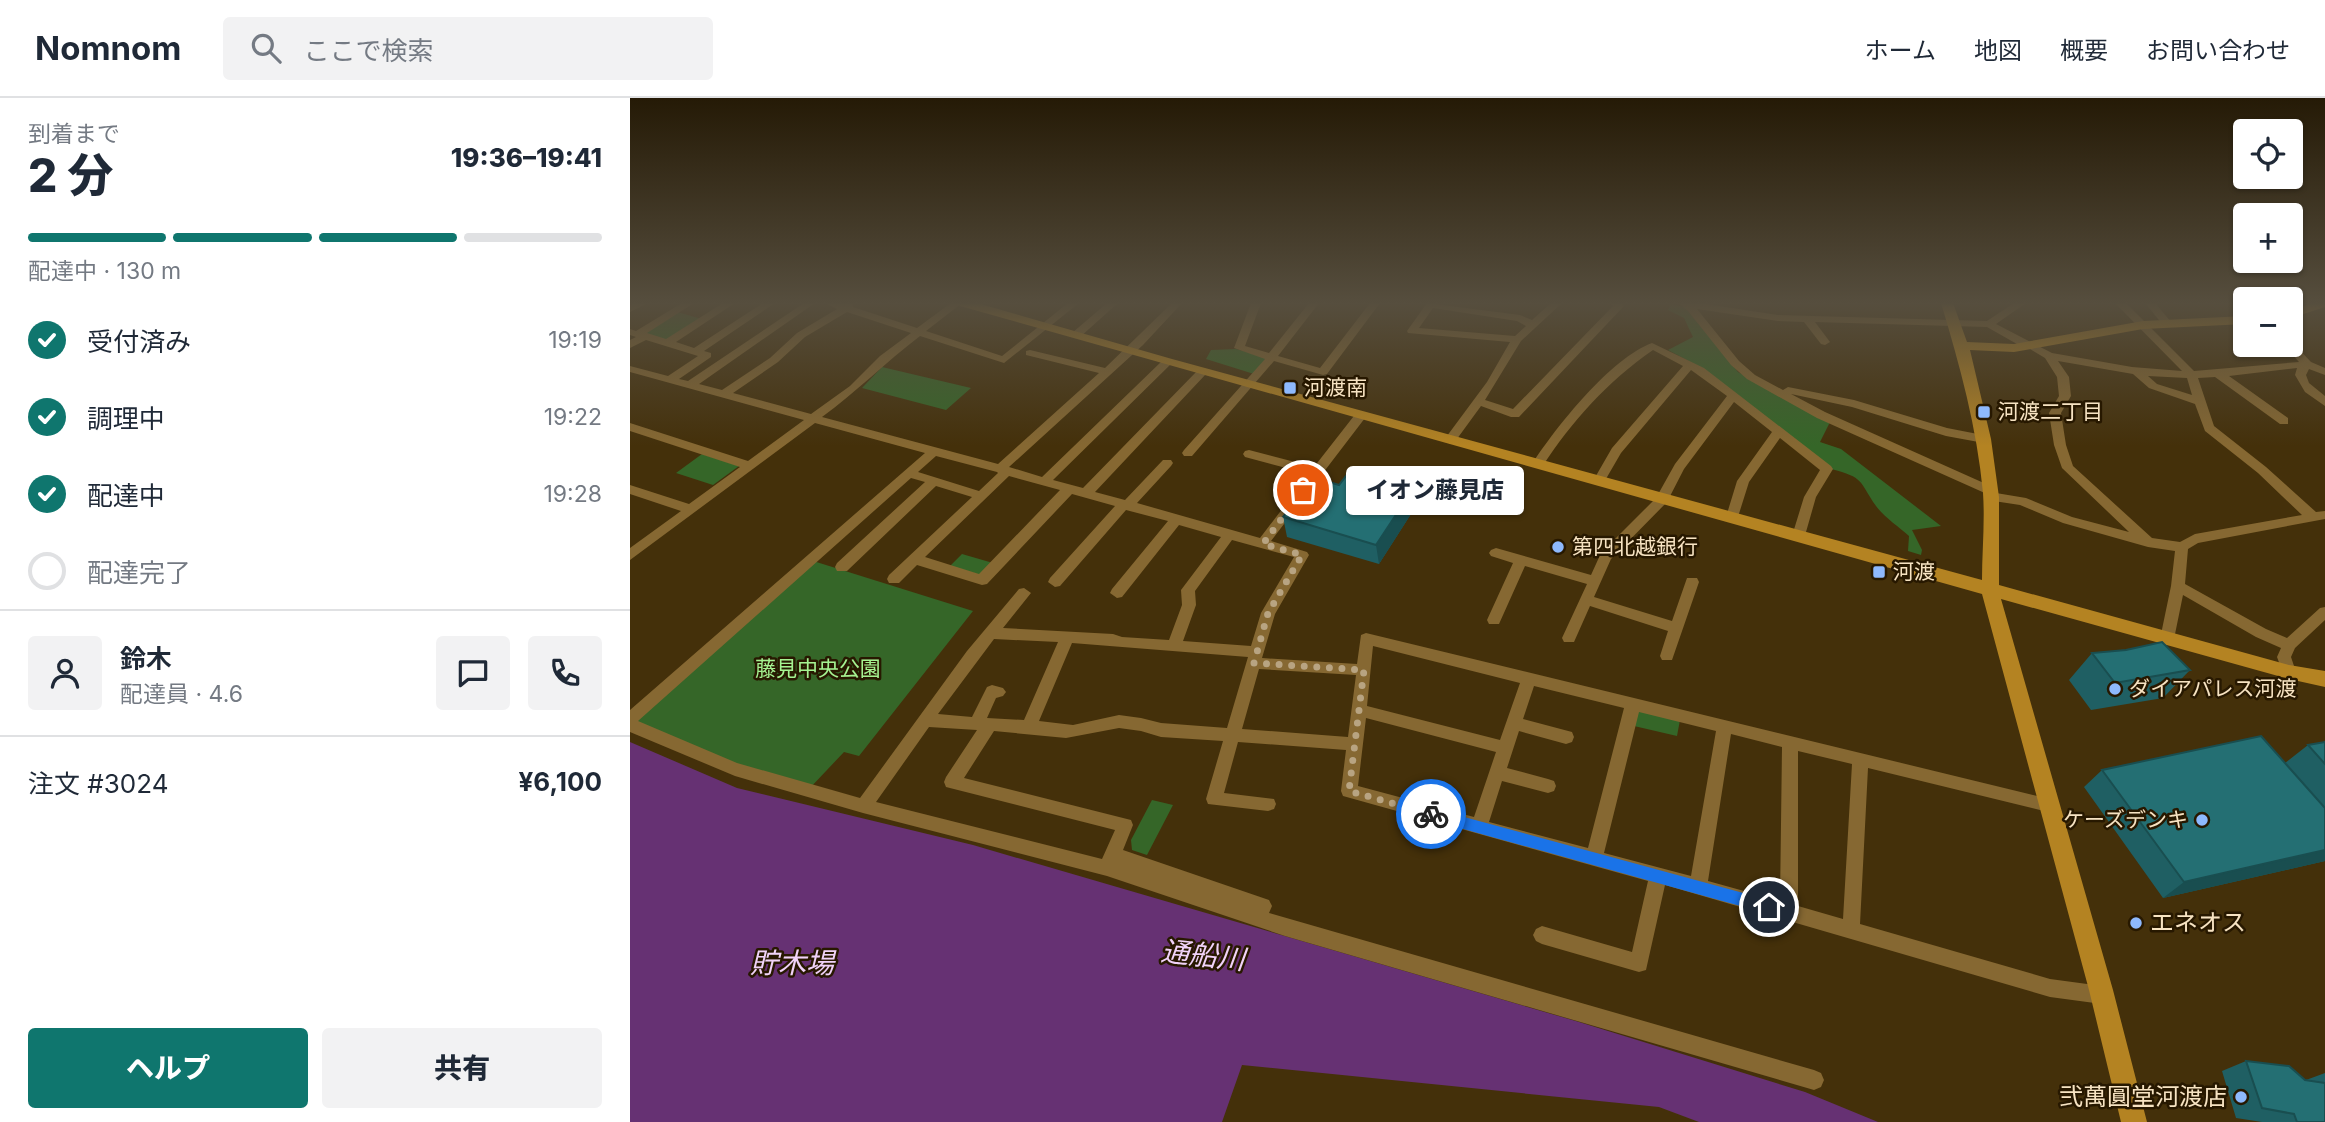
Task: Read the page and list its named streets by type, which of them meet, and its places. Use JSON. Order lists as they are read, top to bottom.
{
  "water": ["通船川", "貯木場"],
  "parks": ["藤見中央公園"],
  "places": {
    "transit": ["河渡南", "河渡二丁目", "河渡"],
    "other": [
      "イオン藤見店",
      "第四北越銀行",
      "ダイアパレス河渡",
      "ケーズデンキ",
      "エネオス",
      "弐萬圓堂河渡店"
    ]
  },
  "page": {
    "header": "Nomnom",
    "search": "ここで検索",
    "nav": [
      "ホーム",
      "地図",
      "概要",
      "お問い合わせ"
    ],
    "heading": ["2 分", "到着まで", "19:36–19:41"],
    "panel": [
      "鈴木",
      "配達員 · 4.6",
      "注文 #3024",
      "¥6,100"
    ],
    "map_buttons": ["+", "−"],
    "bar": "配達中 · 130 m",
    "list": [
      ["受付済み", "19:19"],
      ["調理中", "19:22"],
      ["配達中", "19:28"],
      "配達完了"
    ],
    "bubble": "イオン藤見店",
    "buttons": ["ヘルプ", "共有"]
  }
}
